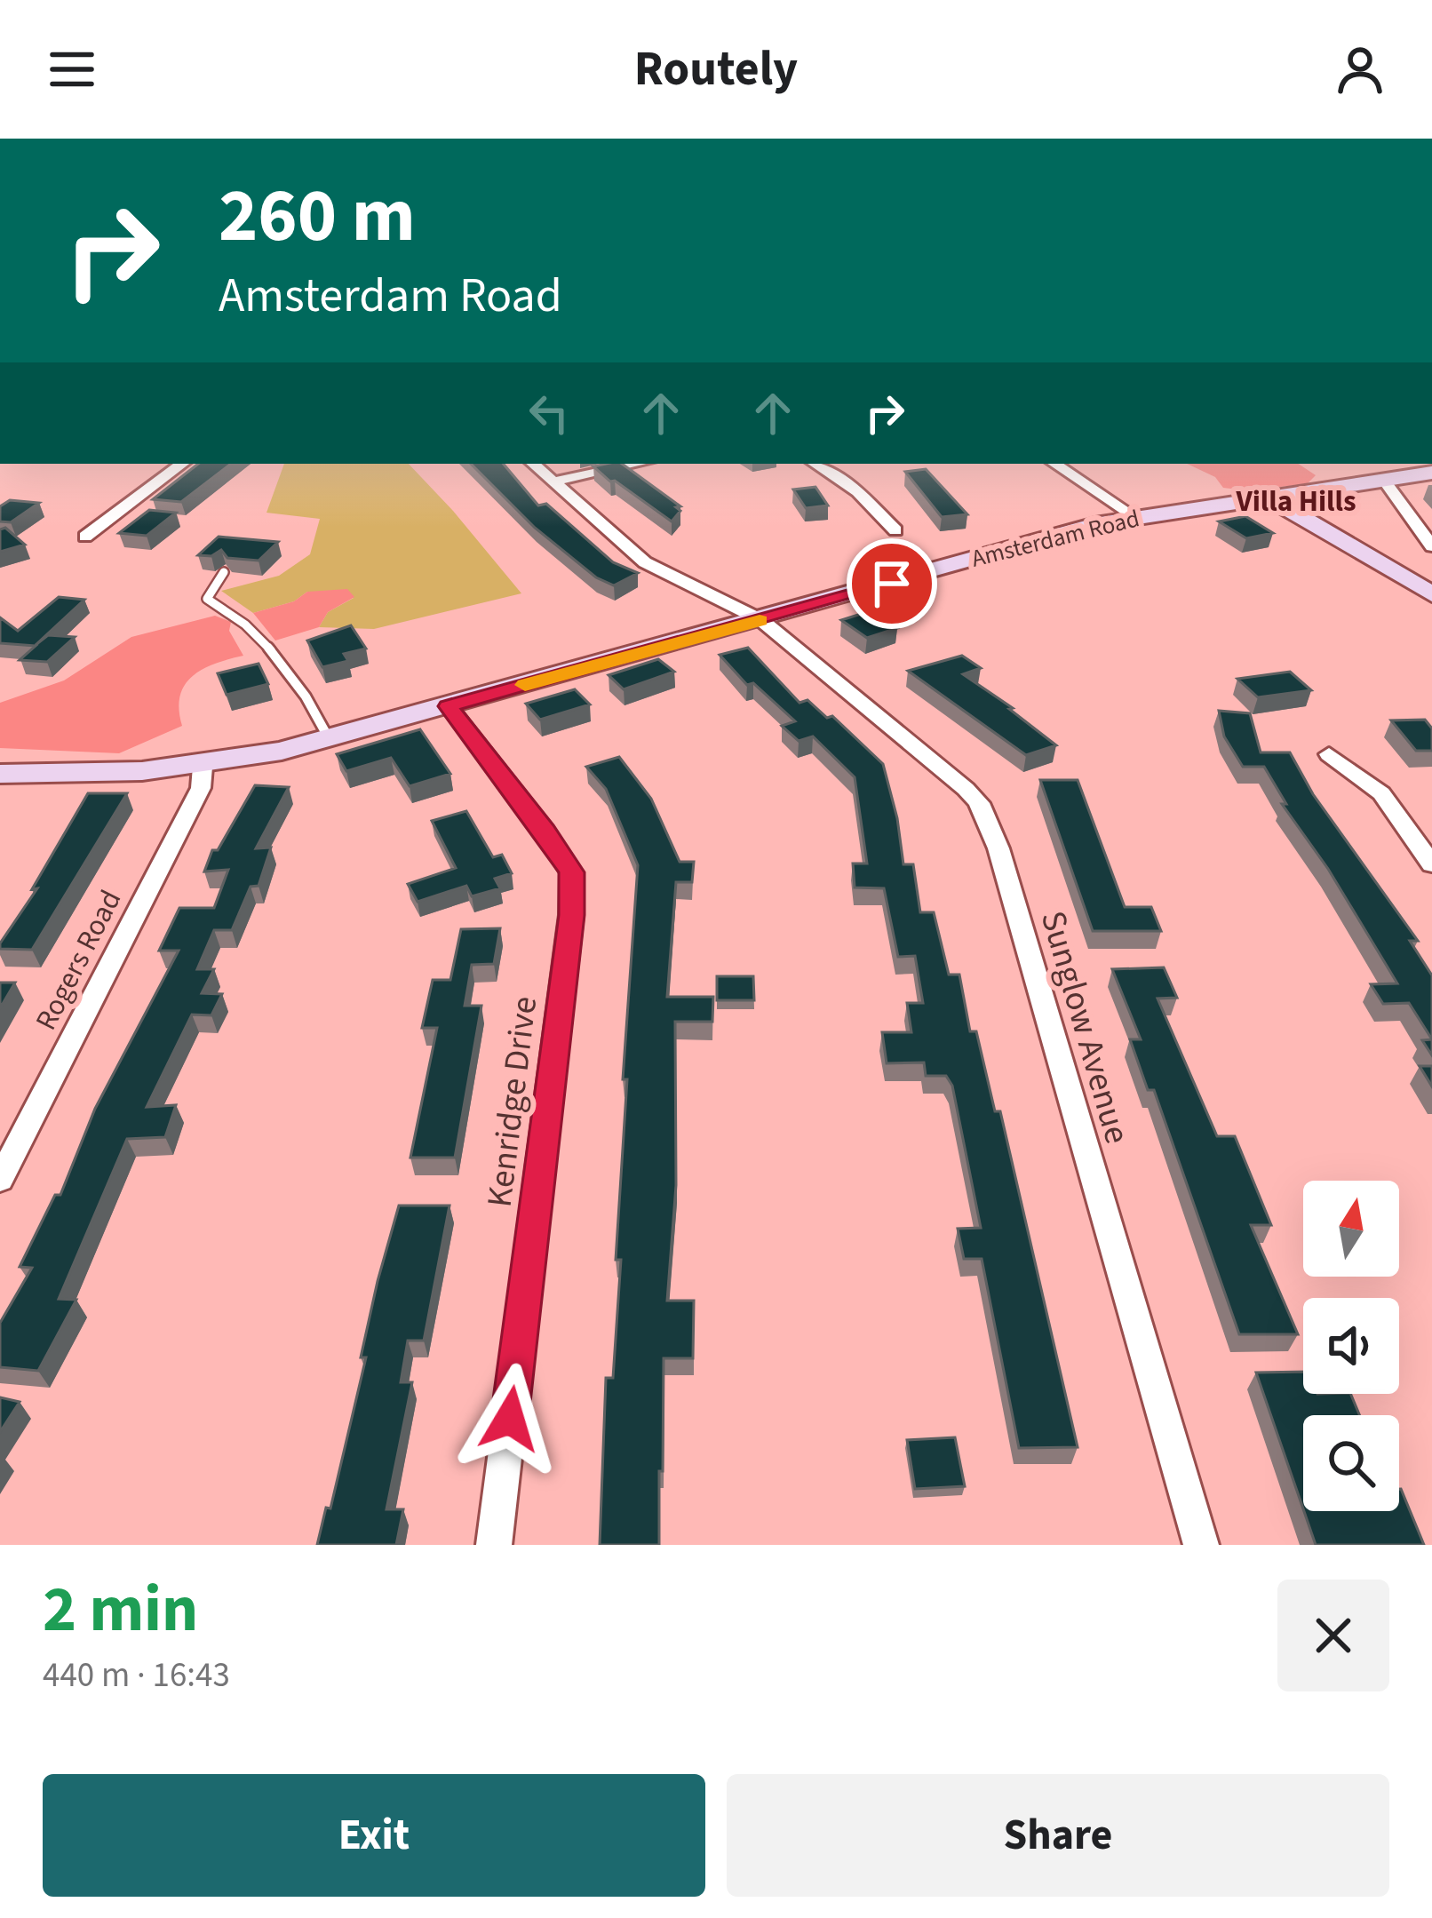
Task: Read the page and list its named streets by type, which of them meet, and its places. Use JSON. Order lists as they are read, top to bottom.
{
  "streets": {
    "main road": ["Amsterdam Road"],
    "street": ["Rogers Road", "Sunglow Avenue", "Kenridge Drive"]
  },
  "crossings": [
    ["Amsterdam Road", "Rogers Road"],
    ["Amsterdam Road", "Sunglow Avenue"],
    ["Amsterdam Road", "Kenridge Drive"]
  ],
  "districts": ["Villa Hills"],
  "north": "top",
  "page": {
    "header": "Routely",
    "turn": ["260 m", "Amsterdam Road"],
    "heading": ["2 min", "440 m · 16:43"],
    "buttons": ["Exit", "Share"]
  }
}
